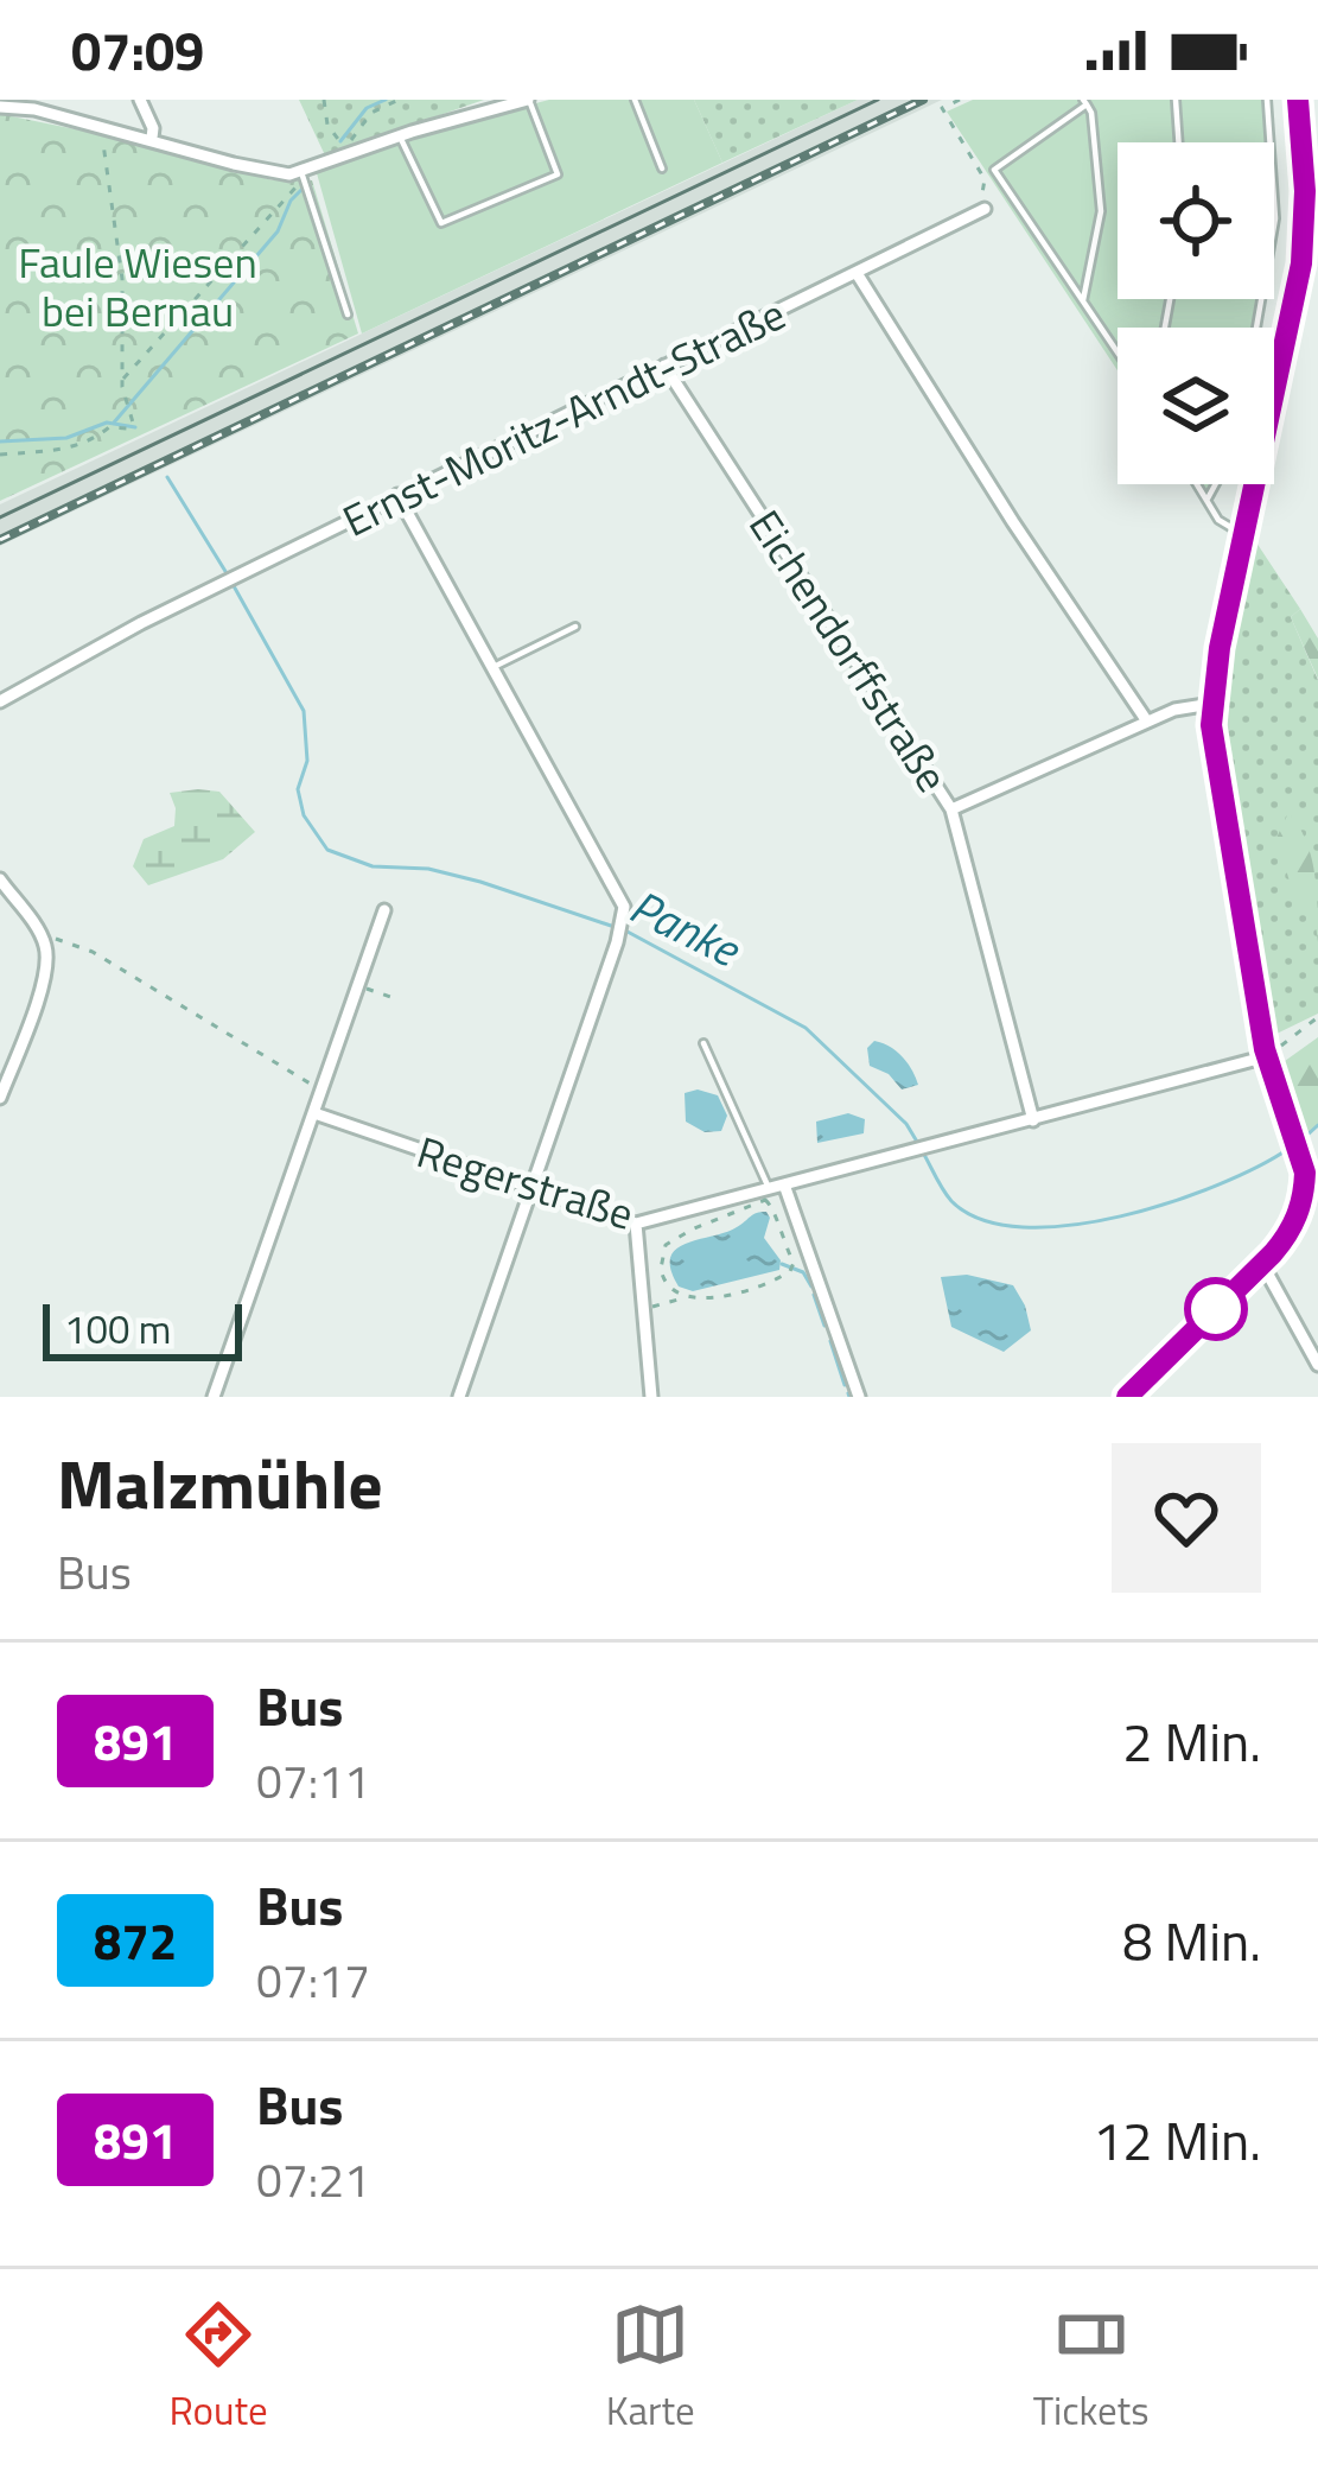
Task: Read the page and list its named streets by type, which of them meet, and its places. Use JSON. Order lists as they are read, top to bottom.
{
  "streets": {
    "street": ["Ernst-Moritz-Arndt-Straße", "Eichendorffstraße", "Regerstraße"]
  },
  "crossings": [
    ["Ernst-Moritz-Arndt-Straße", "Eichendorffstraße"],
    ["Eichendorffstraße", "Regerstraße"]
  ],
  "water": ["Panke"],
  "parks": ["Faule Wiesen bei Bernau"],
  "lines": ["bus line 891"],
  "scale_bar": "100 m",
  "page": {
    "status": "07:09",
    "scale": "100 m",
    "heading": ["Malzmühle", "Bus"],
    "list": [
      {
        "mark": "891",
        "name": "Bus",
        "note": "07:11",
        "value": "2 Min."
      },
      {
        "mark": "872",
        "name": "Bus",
        "note": "07:17",
        "value": "8 Min."
      },
      {
        "mark": "891",
        "name": "Bus",
        "note": "07:21",
        "value": "12 Min."
      }
    ],
    "tabs": ["Route", "Karte", "Tickets"]
  }
}
